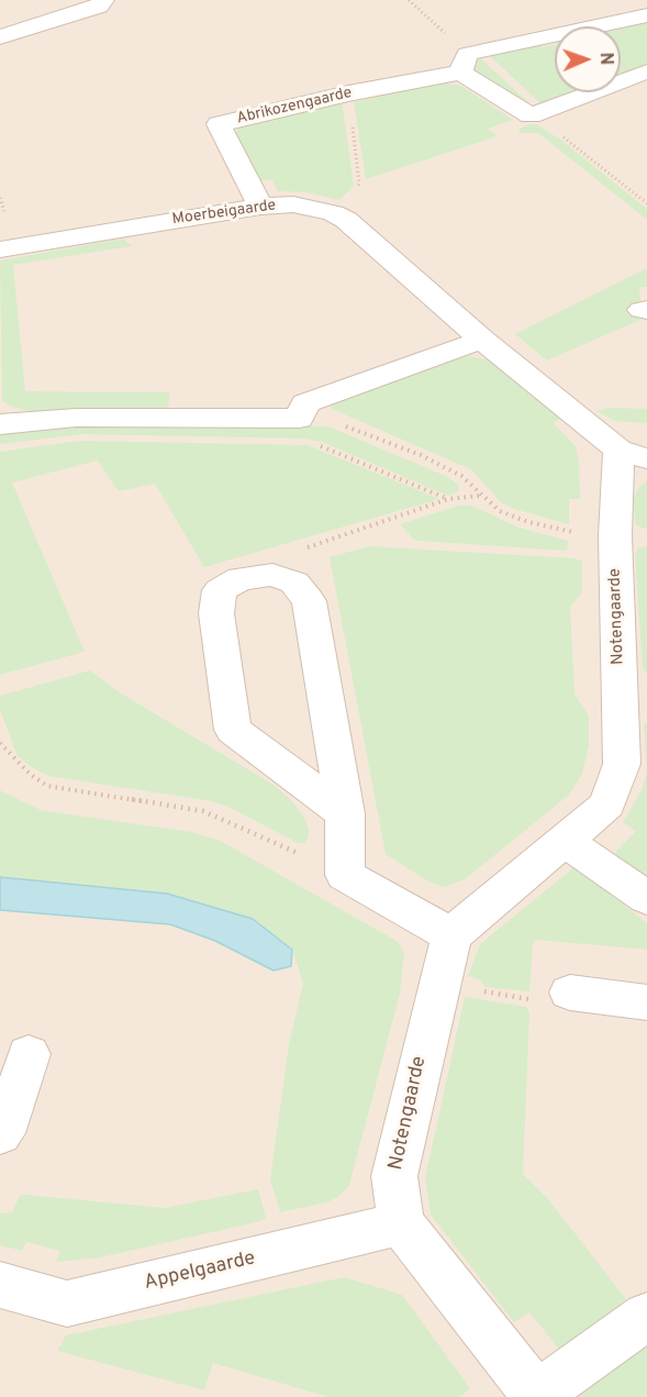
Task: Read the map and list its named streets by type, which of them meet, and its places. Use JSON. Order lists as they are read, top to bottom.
{
  "streets": {
    "street": [
      "Abrikozengaarde",
      "Moerbeigaarde",
      "Notengaarde",
      "Appelgaarde"
    ]
  },
  "crossings": [
    ["Abrikozengaarde", "Moerbeigaarde"],
    ["Moerbeigaarde", "Notengaarde"],
    ["Notengaarde", "Appelgaarde"]
  ],
  "north": "right"
}
